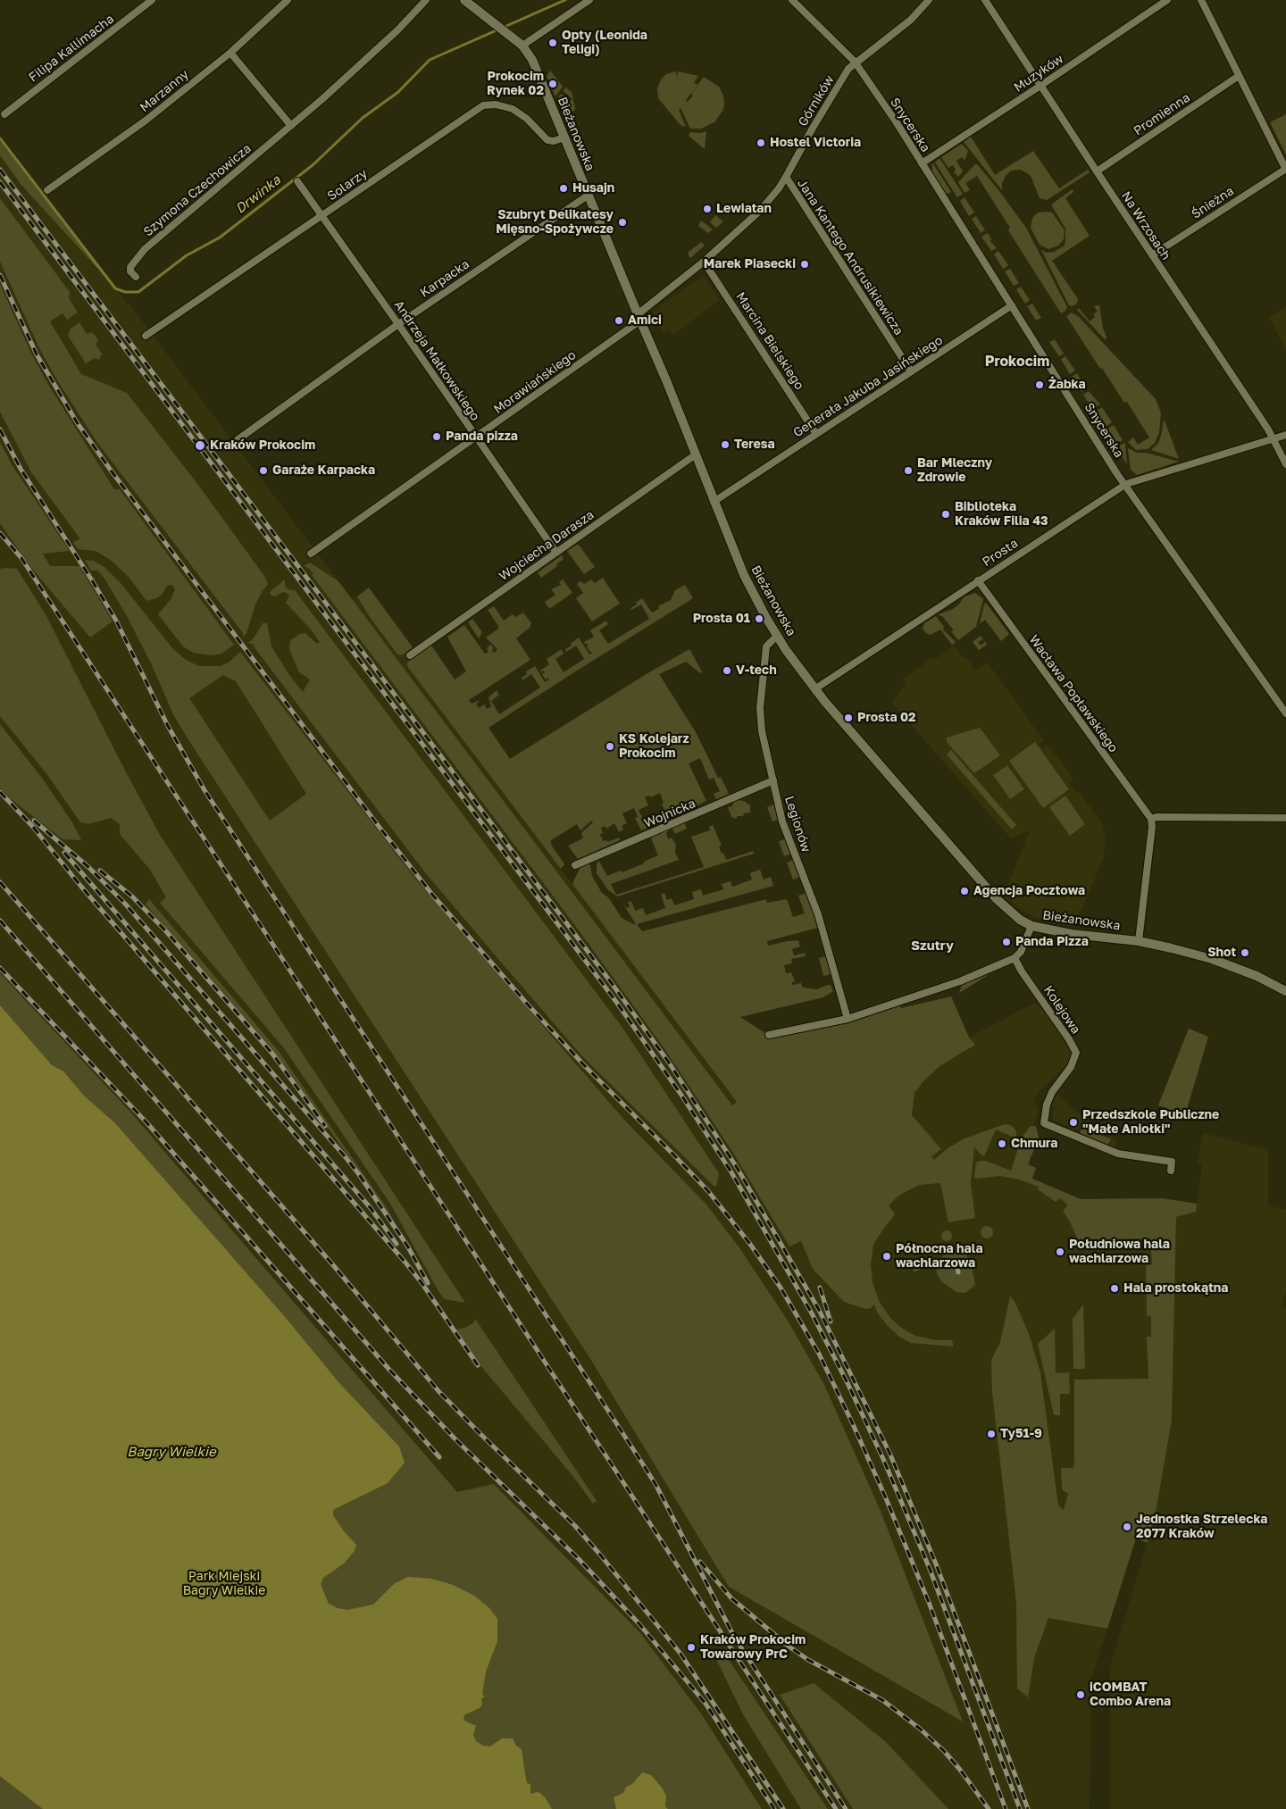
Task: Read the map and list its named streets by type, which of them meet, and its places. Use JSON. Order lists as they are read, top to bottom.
{
  "streets": {
    "street": [
      "Filipa Kallimacha",
      "Muzyków",
      "Marzanny",
      "Górników",
      "Promienna",
      "Snycerska",
      "Bieżanowska",
      "Solarzy",
      "Szymona Czechowicza",
      "Śnieżna",
      "Na Wrzosach",
      "Jana Kantego Andrusikiewicza",
      "Karpacka",
      "Marcina Bielskiego",
      "Andrzeja Małkowskiego",
      "Morawiańskiego",
      "Generała Jakuba Jasińskiego",
      "Wojciecha Darasza",
      "Prosta",
      "Wacława Popławskiego",
      "Wojnicka",
      "Legionów",
      "Kolejowa"
    ]
  },
  "crossings": [
    ["Muzyków", "Snycerska"],
    ["Muzyków", "Na Wrzosach"],
    ["Górników", "Snycerska"],
    ["Górników", "Bieżanowska"],
    ["Górników", "Jana Kantego Andrusikiewicza"],
    ["Górników", "Marcina Bielskiego"],
    ["Górników", "Morawiańskiego"],
    ["Promienna", "Na Wrzosach"],
    ["Snycerska", "Generała Jakuba Jasińskiego"],
    ["Snycerska", "Prosta"],
    ["Bieżanowska", "Solarzy"],
    ["Bieżanowska", "Karpacka"],
    ["Bieżanowska", "Morawiańskiego"],
    ["Bieżanowska", "Generała Jakuba Jasińskiego"],
    ["Bieżanowska", "Wojciecha Darasza"],
    ["Bieżanowska", "Prosta"],
    ["Bieżanowska", "Legionów"],
    ["Solarzy", "Andrzeja Małkowskiego"],
    ["Śnieżna", "Na Wrzosach"],
    ["Na Wrzosach", "Prosta"],
    ["Jana Kantego Andrusikiewicza", "Generała Jakuba Jasińskiego"],
    ["Karpacka", "Andrzeja Małkowskiego"],
    ["Marcina Bielskiego", "Generała Jakuba Jasińskiego"],
    ["Andrzeja Małkowskiego", "Morawiańskiego"],
    ["Andrzeja Małkowskiego", "Wojciecha Darasza"],
    ["Prosta", "Wacława Popławskiego"],
    ["Wojnicka", "Legionów"]
  ],
  "districts": ["Prokocim", "Szutry"],
  "water": ["Drwinka", "Bagry Wielkie"],
  "parks": ["Park Miejski Bagry Wielkie"],
  "places": [
    "Opty (Leonida Teligi)",
    "Prokocim Rynek 02",
    "Hostel Victoria",
    "Husajn",
    "Lewiatan",
    "Szubryt Delikatesy Mięsno-Spożywcze",
    "Marek Piasecki",
    "Amici",
    "Żabka",
    "Panda pizza",
    "Teresa",
    "Kraków Prokocim",
    "Garaże Karpacka",
    "Bar Mleczny Zdrowie",
    "Biblioteka Kraków Filia 43",
    "Prosta 01",
    "V-tech",
    "Prosta 02",
    "KS Kolejarz Prokocim",
    "Agencja Pocztowa",
    "Panda Pizza",
    "Shot",
    "Przedszkole Publiczne \"Małe Aniołki\"",
    "Chmura",
    "Południowa hala wachlarzowa",
    "Północna hala wachlarzowa",
    "Hala prostokątna",
    "Ty51-9",
    "Jednostka Strzelecka 2077 Kraków",
    "Kraków Prokocim Towarowy PrC",
    "iCOMBAT Combo Arena"
  ]
}
